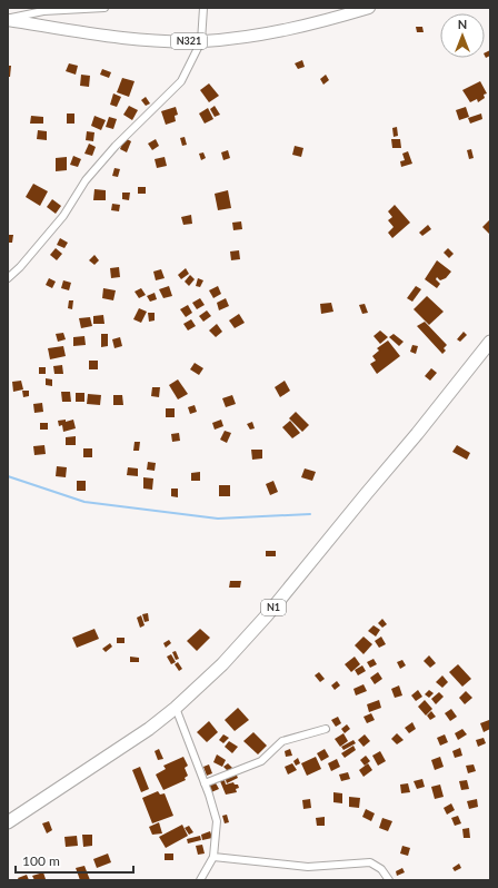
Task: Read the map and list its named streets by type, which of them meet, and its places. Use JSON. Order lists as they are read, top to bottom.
{
  "streets": {
    "highway": ["N1"],
    "main road": ["N321"]
  },
  "scale_bar": "100 m",
  "north": "top"
}
